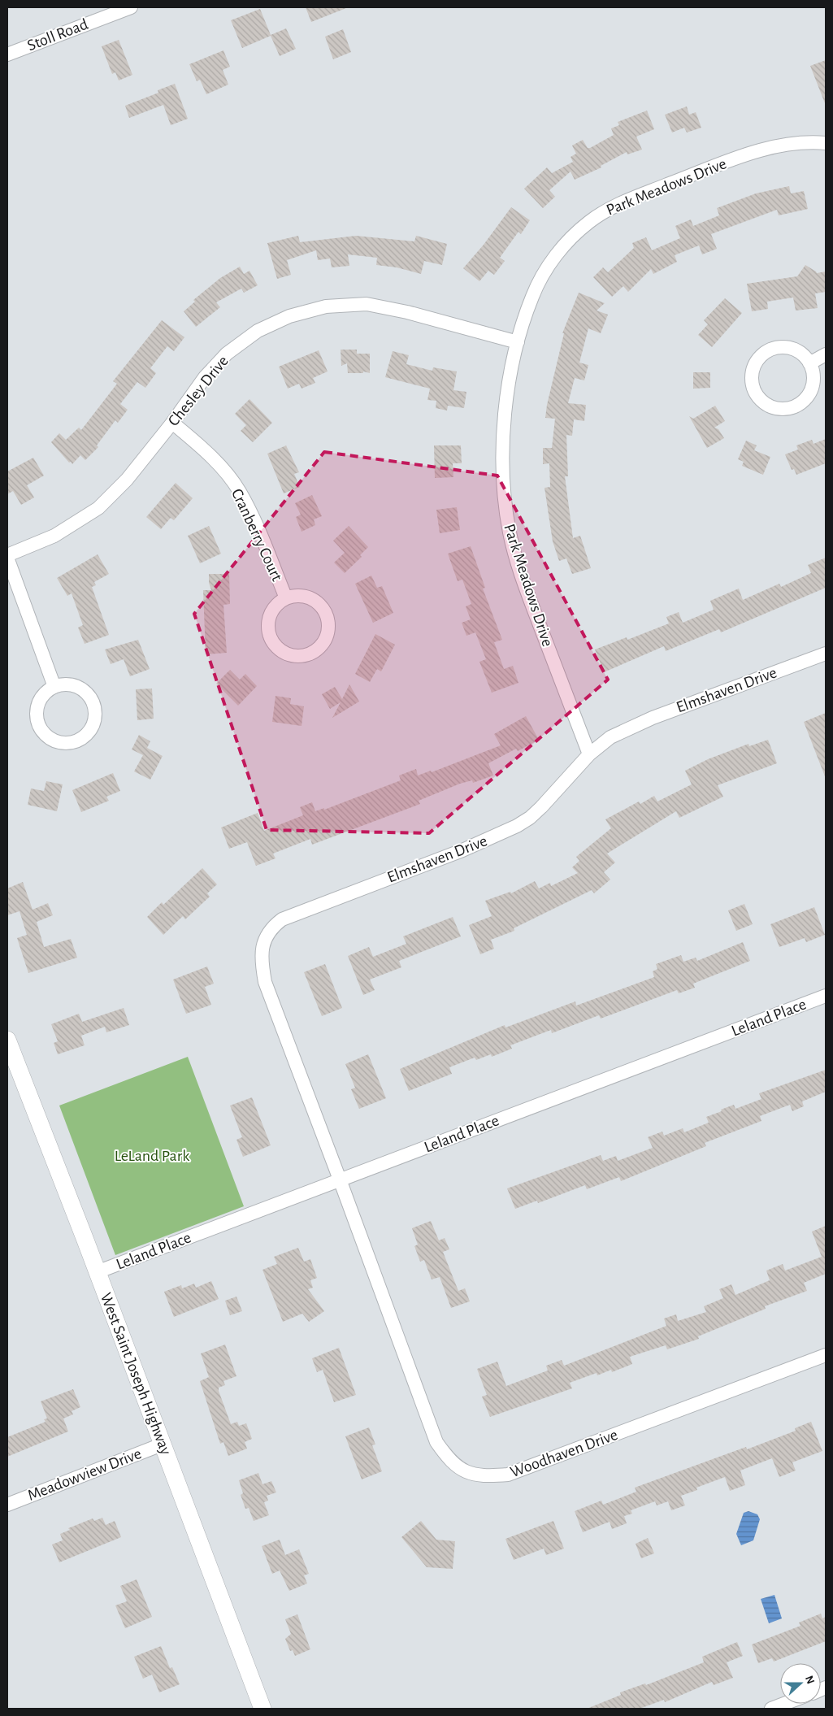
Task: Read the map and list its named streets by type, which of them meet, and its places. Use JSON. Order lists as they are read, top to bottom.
{
  "streets": {
    "street": [
      "Stoll Road",
      "Park Meadows Drive",
      "Chesley Drive",
      "Cranberry Court",
      "Elmshaven Drive",
      "Leland Place",
      "West Saint Joseph Highway",
      "Woodhaven Drive",
      "Meadowview Drive"
    ]
  },
  "crossings": [
    ["Park Meadows Drive", "Chesley Drive"],
    ["Park Meadows Drive", "Elmshaven Drive"],
    ["Chesley Drive", "Cranberry Court"],
    ["Elmshaven Drive", "Leland Place"],
    ["Elmshaven Drive", "Woodhaven Drive"],
    ["Leland Place", "West Saint Joseph Highway"],
    ["Leland Place", "Woodhaven Drive"],
    ["West Saint Joseph Highway", "Meadowview Drive"]
  ],
  "parks": ["LeLand Park"],
  "north": "right"
}
